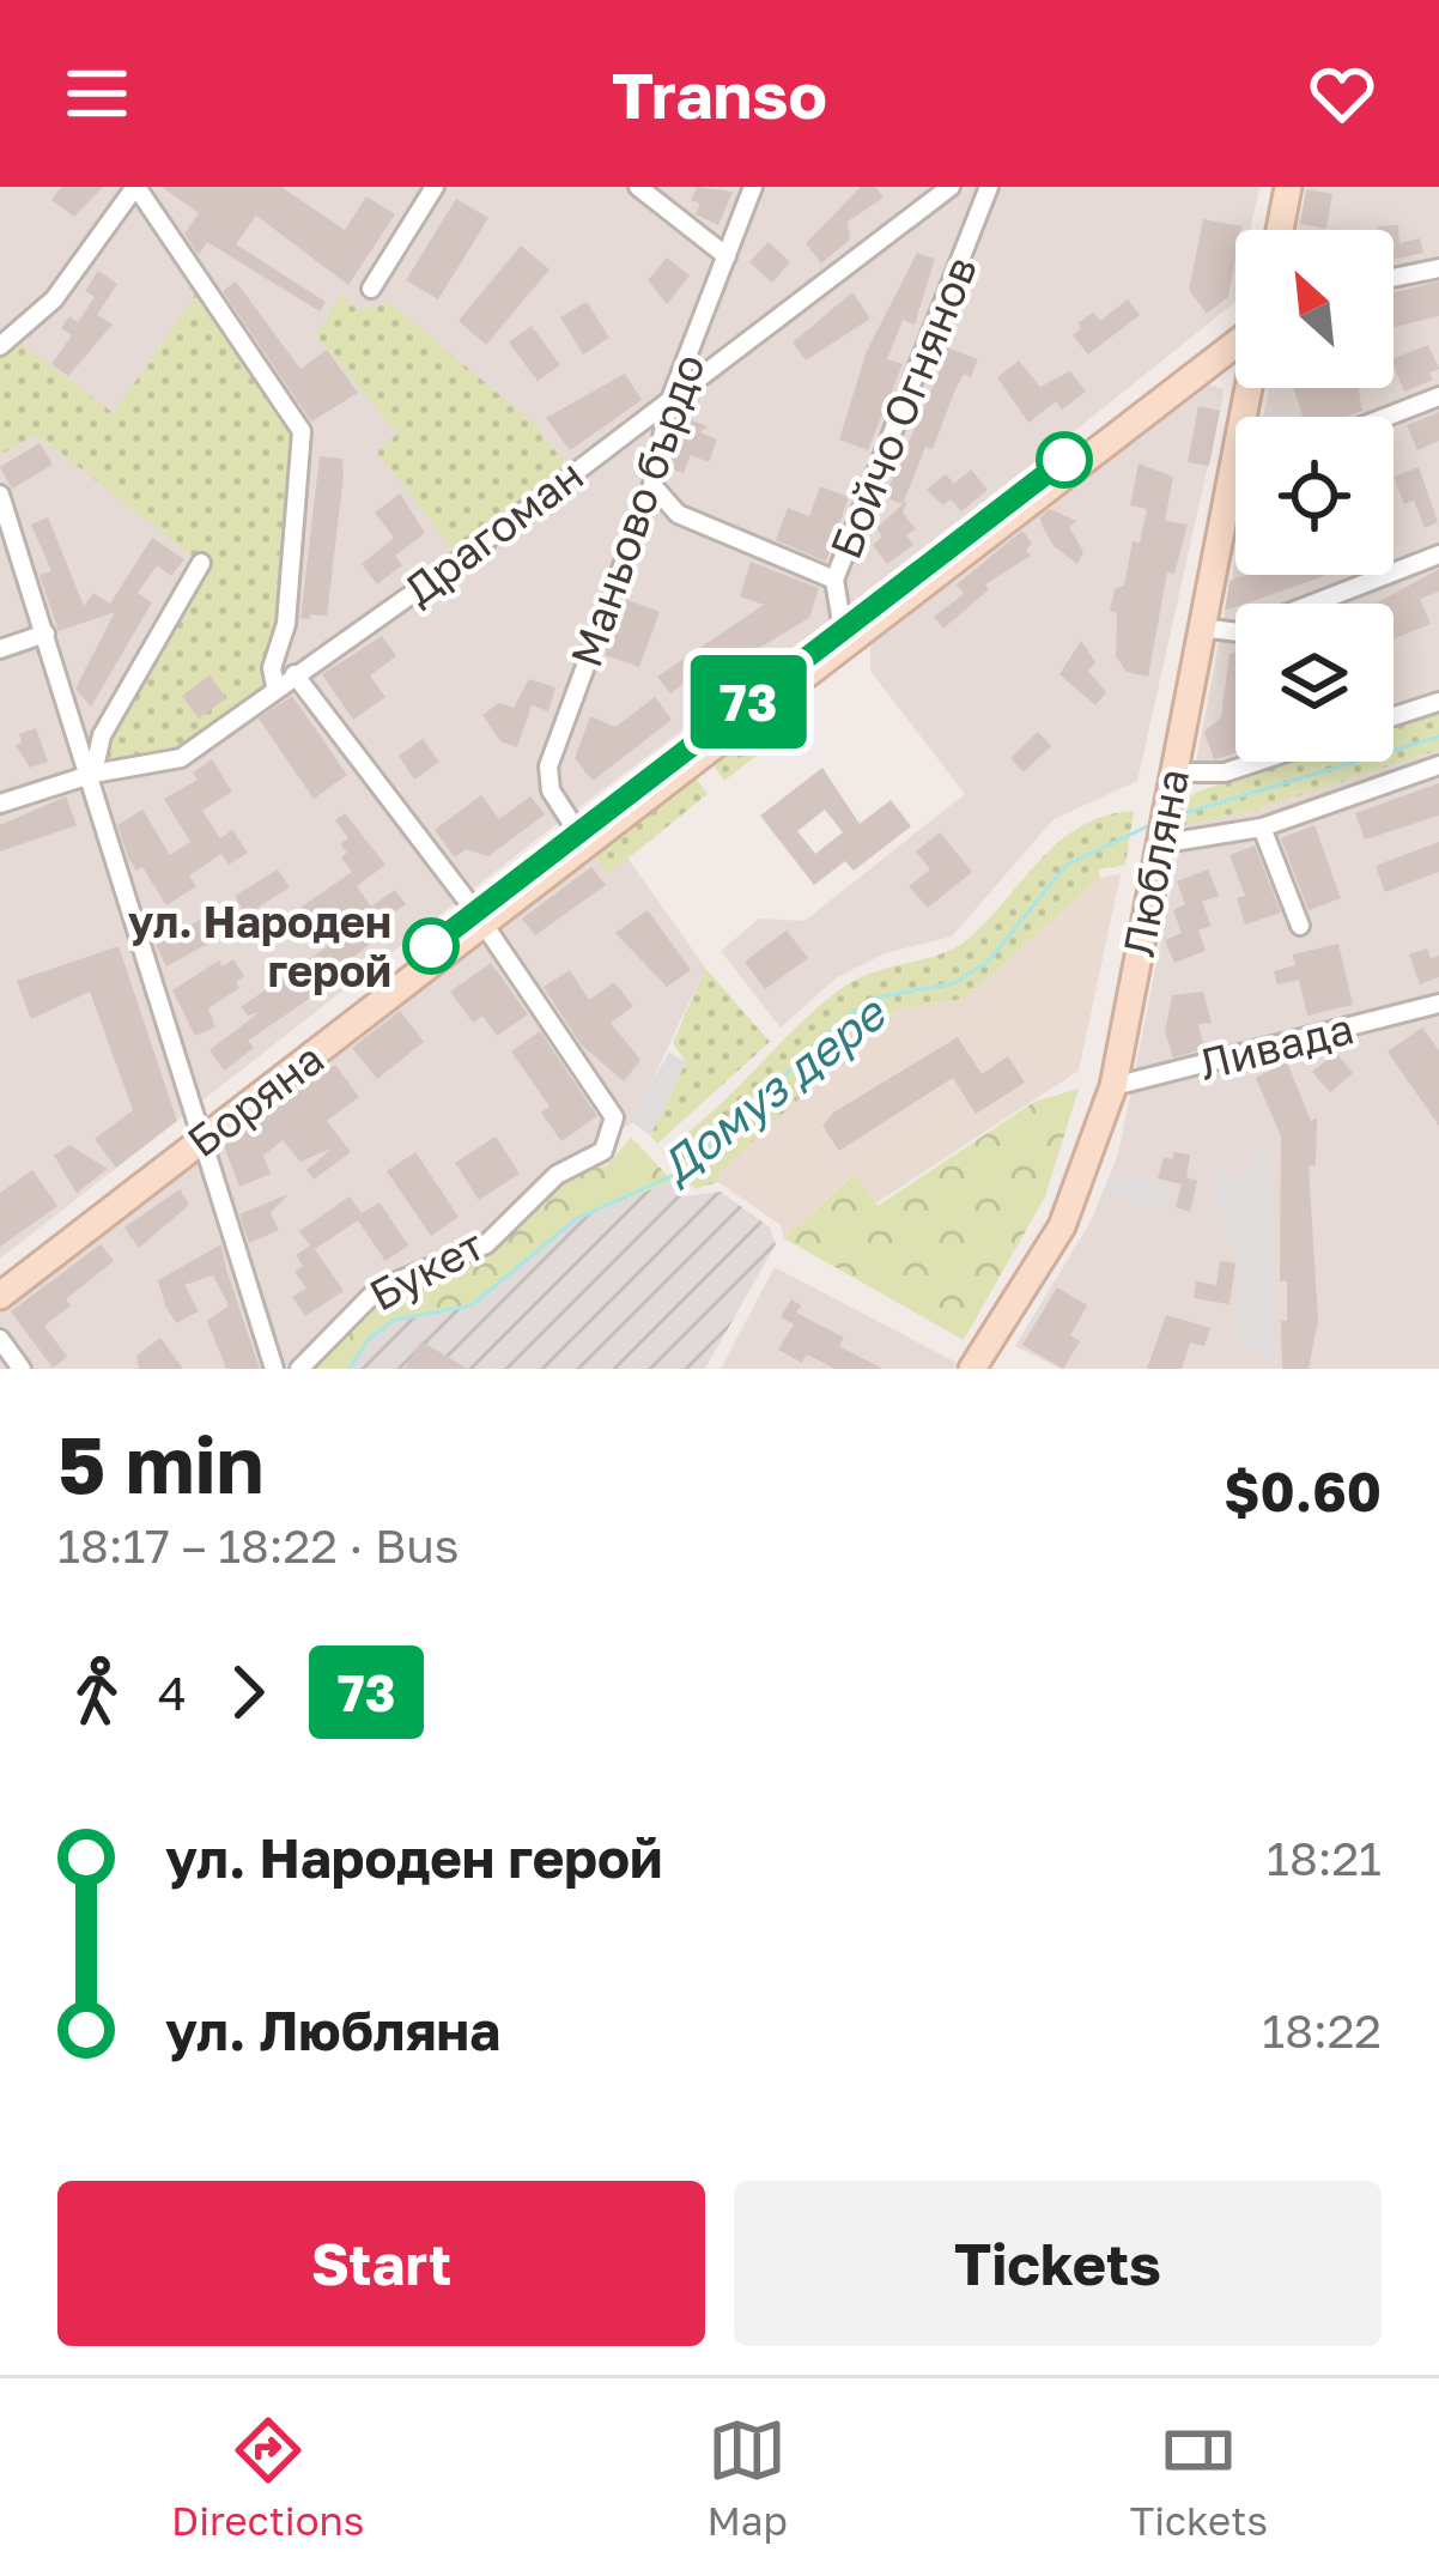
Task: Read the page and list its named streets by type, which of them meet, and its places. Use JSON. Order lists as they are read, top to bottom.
{
  "streets": {
    "street": [
      "Бойчо Огнянов",
      "Маньово бърдо",
      "Драгоман",
      "Любляна",
      "Ливада",
      "Боряна",
      "Букет"
    ]
  },
  "crossings": [
    ["Бойчо Огнянов", "Боряна"],
    ["Маньово бърдо", "Драгоман"],
    ["Маньово бърдо", "Боряна"],
    ["Любляна", "Ливада"],
    ["Боряна", "Букет"]
  ],
  "water": ["Домуз дере"],
  "places": ["ул. Народен герой"],
  "lines": ["bus line 73"],
  "north": "top left",
  "page": {
    "header": "Transo",
    "on_map": "73",
    "heading": ["5 min", "18:17 – 18:22 · Bus", "$0.60"],
    "legs": ["4", "73"],
    "list": [
      {
        "name": "ул. Народен герой",
        "value": "18:21"
      },
      {
        "name": "ул. Любляна",
        "value": "18:22"
      }
    ],
    "buttons": ["Start", "Tickets"],
    "tabs": ["Directions", "Map", "Tickets"]
  }
}
